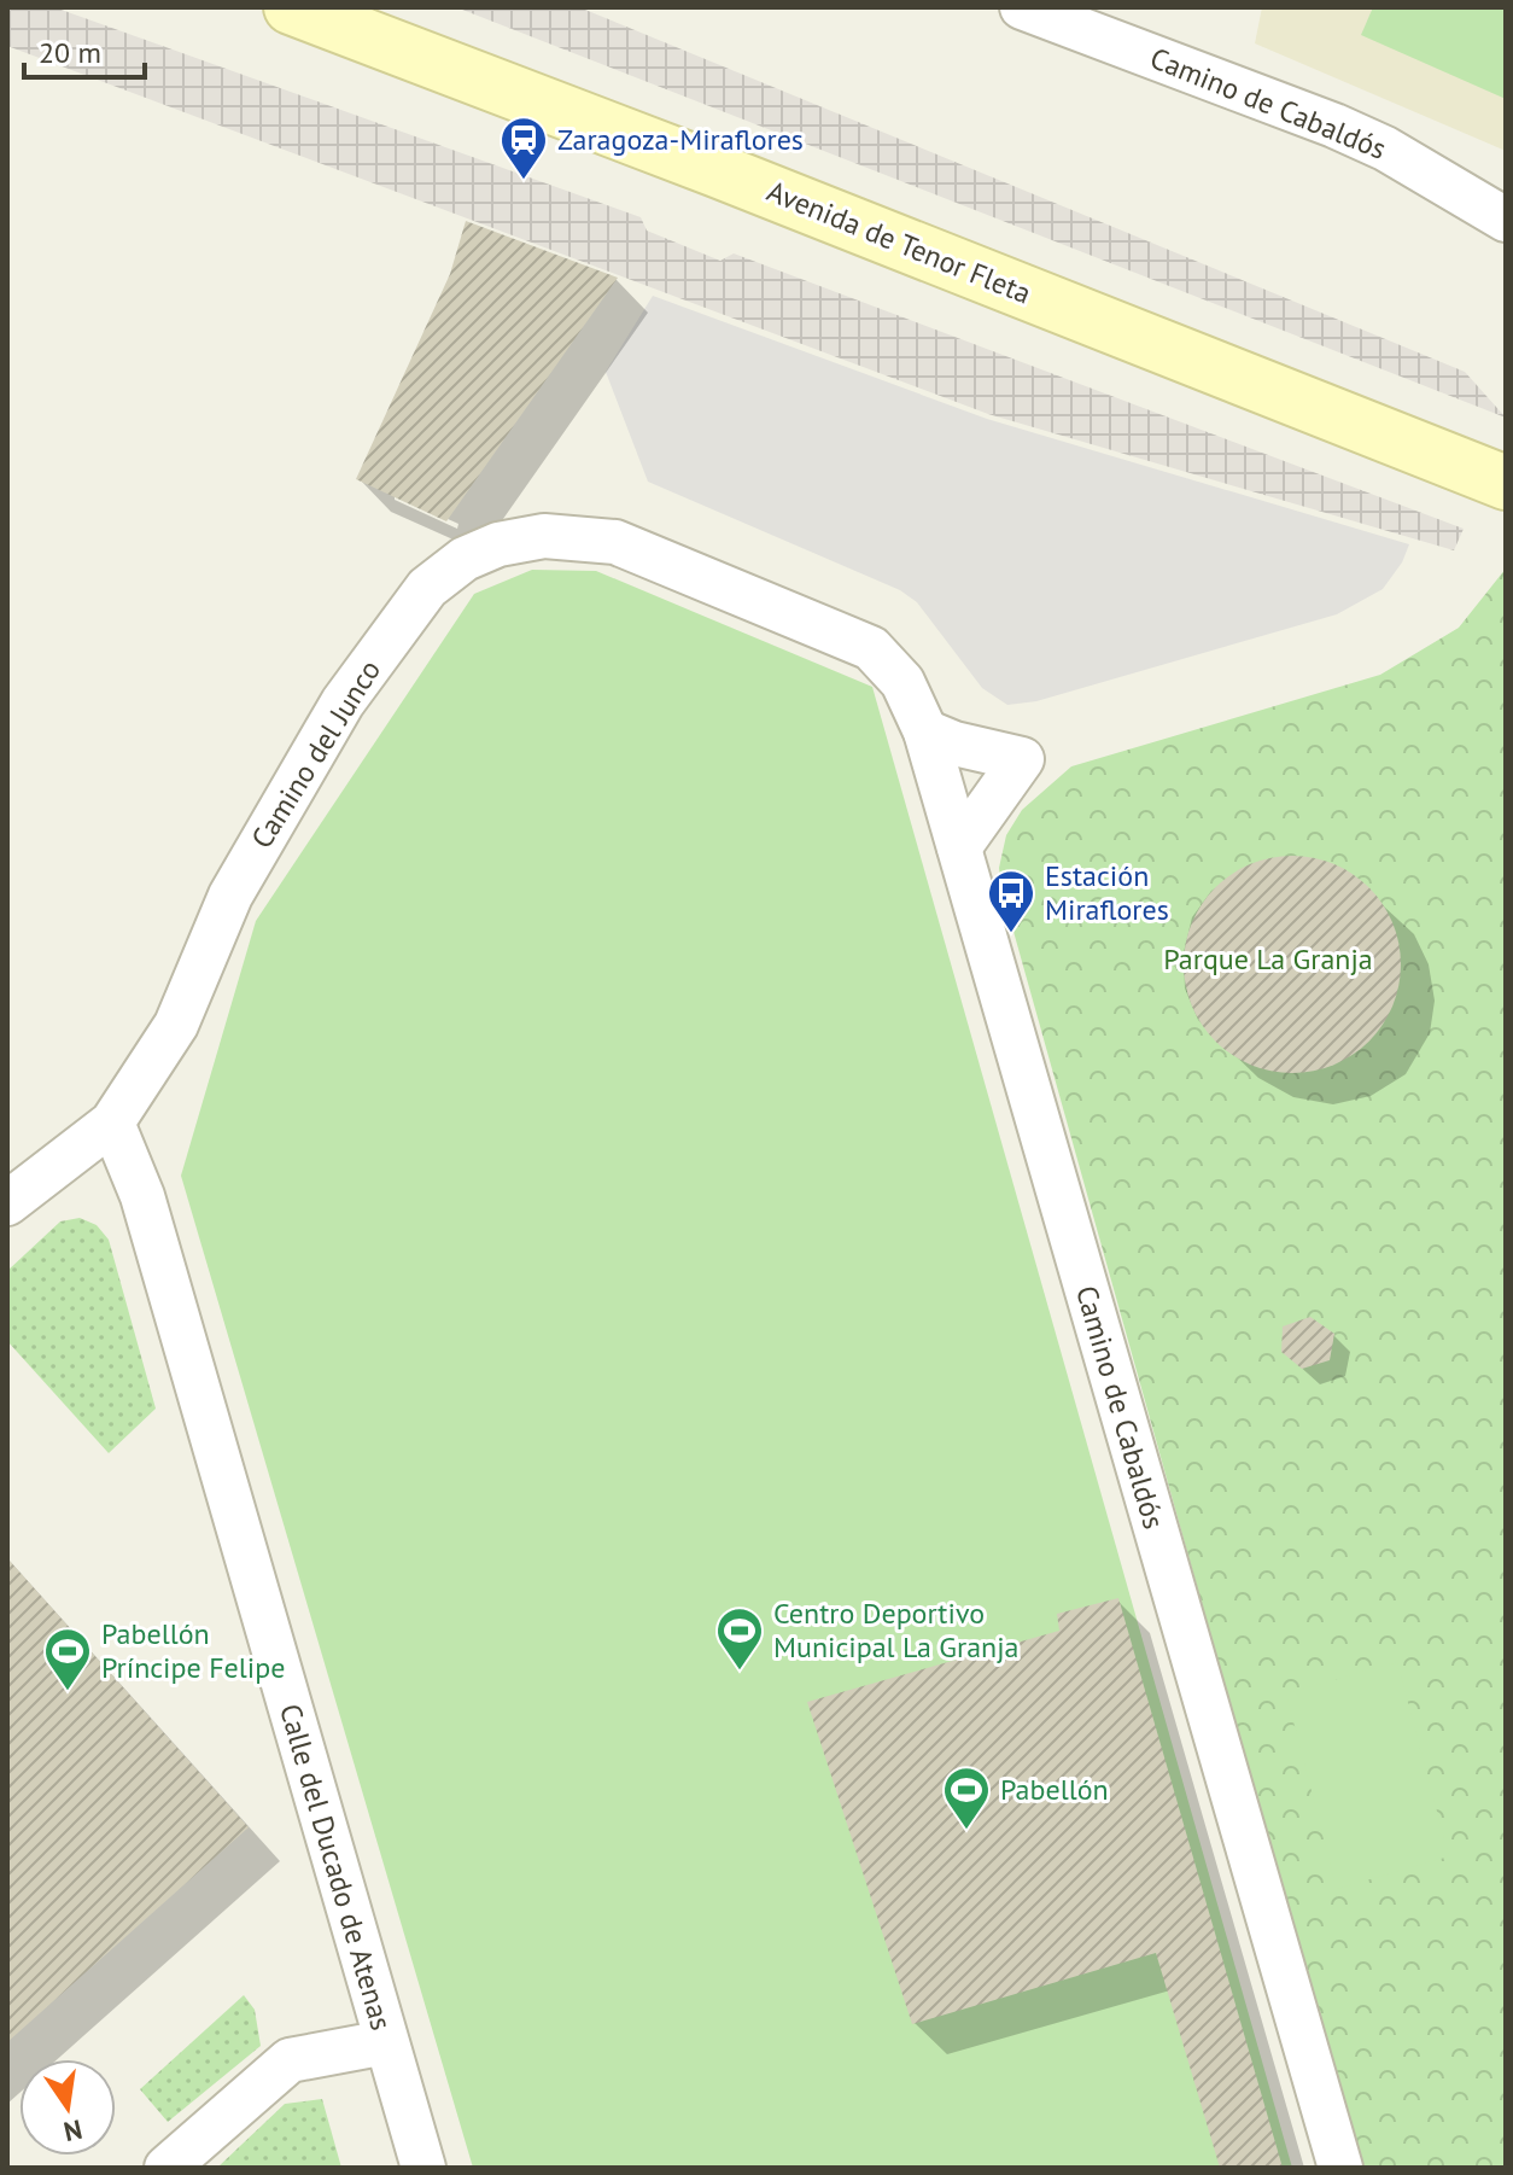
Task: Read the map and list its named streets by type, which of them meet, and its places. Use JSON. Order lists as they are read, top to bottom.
{
  "streets": {
    "main road": ["Avenida de Tenor Fleta"],
    "street": ["Camino de Cabaldós", "Camino del Junco", "Calle del Ducado de Atenas"]
  },
  "crossings": [
    ["Camino de Cabaldós", "Camino del Junco"],
    ["Camino del Junco", "Calle del Ducado de Atenas"]
  ],
  "parks": ["Parque La Granja"],
  "places": {
    "station": ["Zaragoza-Miraflores"],
    "bus stop": ["Estación Miraflores"],
    "sports": ["Centro Deportivo Municipal La Granja", "Pabellón Príncipe Felipe", "Pabellón"]
  },
  "scale_bar": "20 m",
  "north": "bottom"
}
